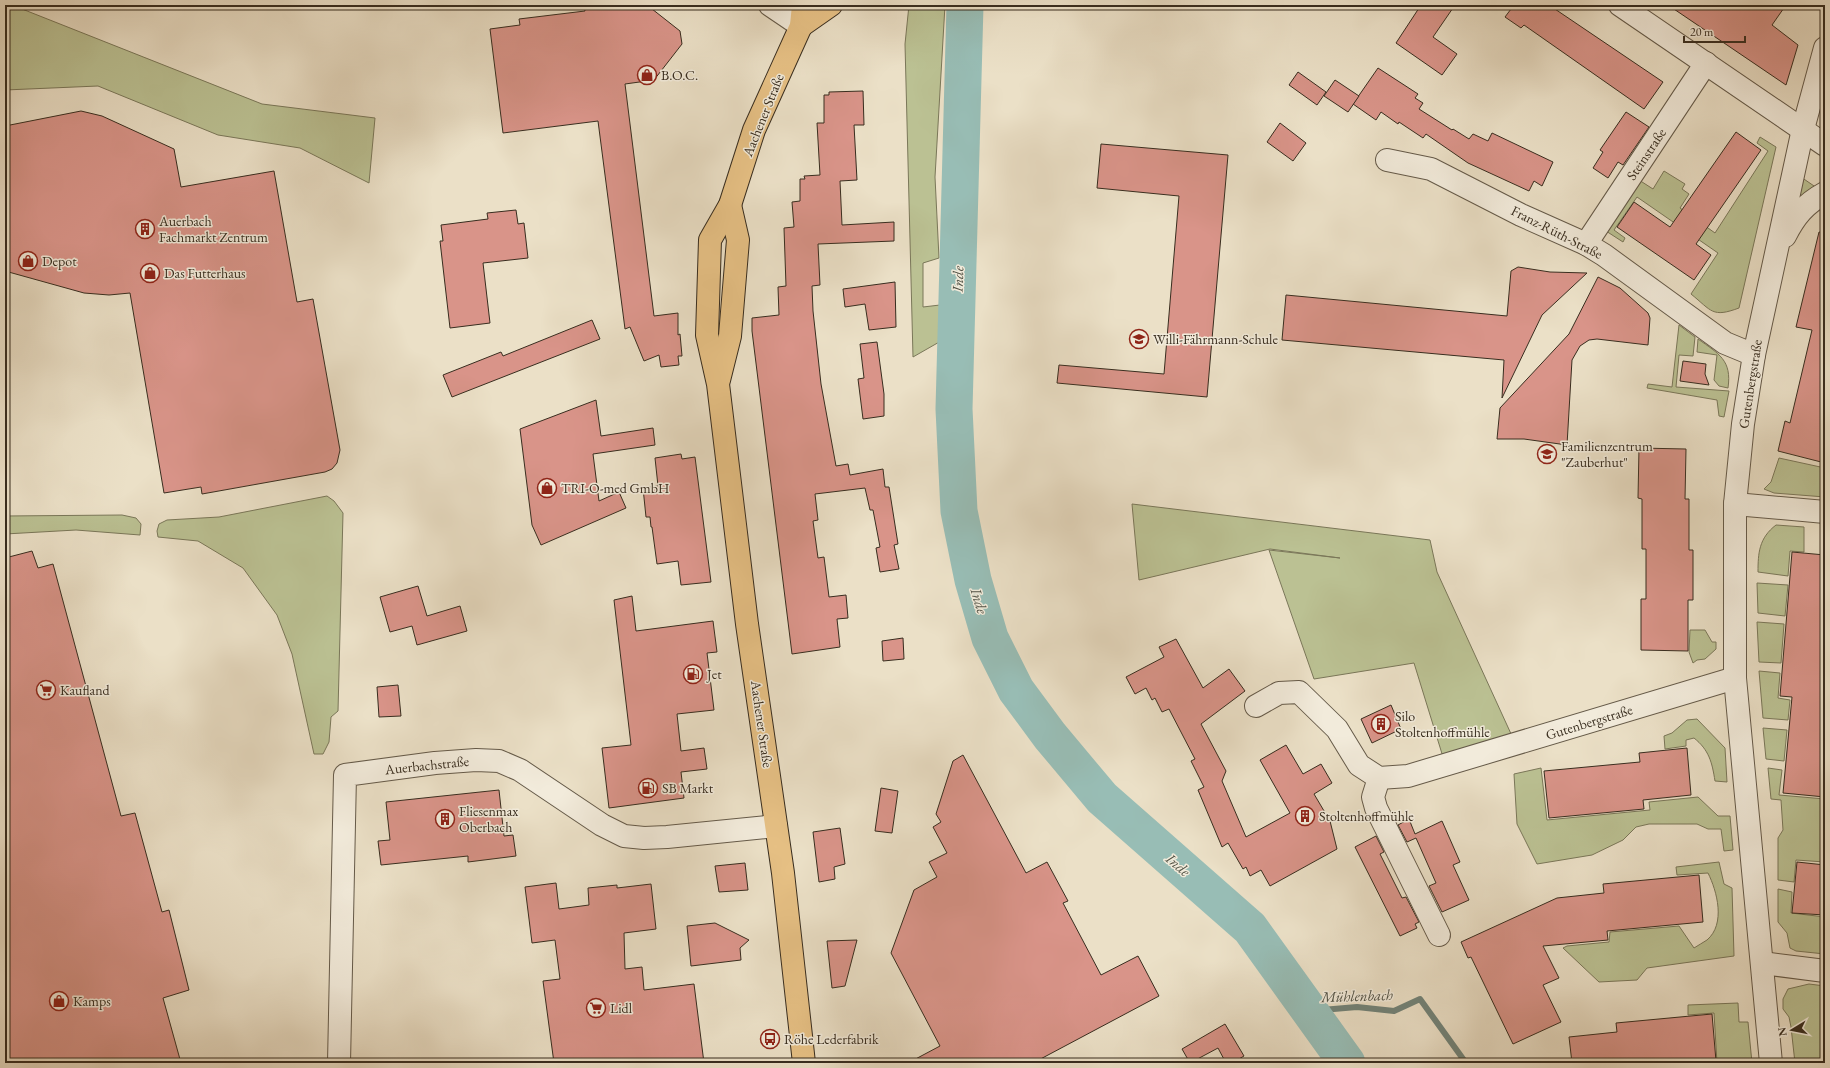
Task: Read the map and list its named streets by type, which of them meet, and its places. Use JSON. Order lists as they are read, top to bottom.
{
  "streets": {
    "main road": ["Aachener Straße"],
    "street": [
      "Steinstraße",
      "Franz-Rüth-Straße",
      "Gutenbergstraße",
      "Auerbachstraße"
    ]
  },
  "crossings": [
    ["Aachener Straße", "Auerbachstraße"],
    ["Steinstraße", "Franz-Rüth-Straße"],
    ["Franz-Rüth-Straße", "Gutenbergstraße"]
  ],
  "water": ["Inde", "Mühlenbach"],
  "places": {
    "shop": [
      "B.O.C.",
      "Depot",
      "Das Futterhaus",
      "TRI-O-med GmbH",
      "Kamps"
    ],
    "building": [
      "Auerbach Fachmarkt Zentrum",
      "Silo Stoltenhoffmühle",
      "Stoltenhoffmühle",
      "Fliesenmax Oberbach"
    ],
    "school or university": ["Willi-Fährmann-Schule", "Familienzentrum \"Zauberhut\""],
    "fuel station": ["Jet", "SB Markt"],
    "supermarket": ["Kaufland", "Lidl"],
    "bus stop": ["Röhe Lederfabrik"]
  },
  "scale_bar": "20 m",
  "north": "left"
}
